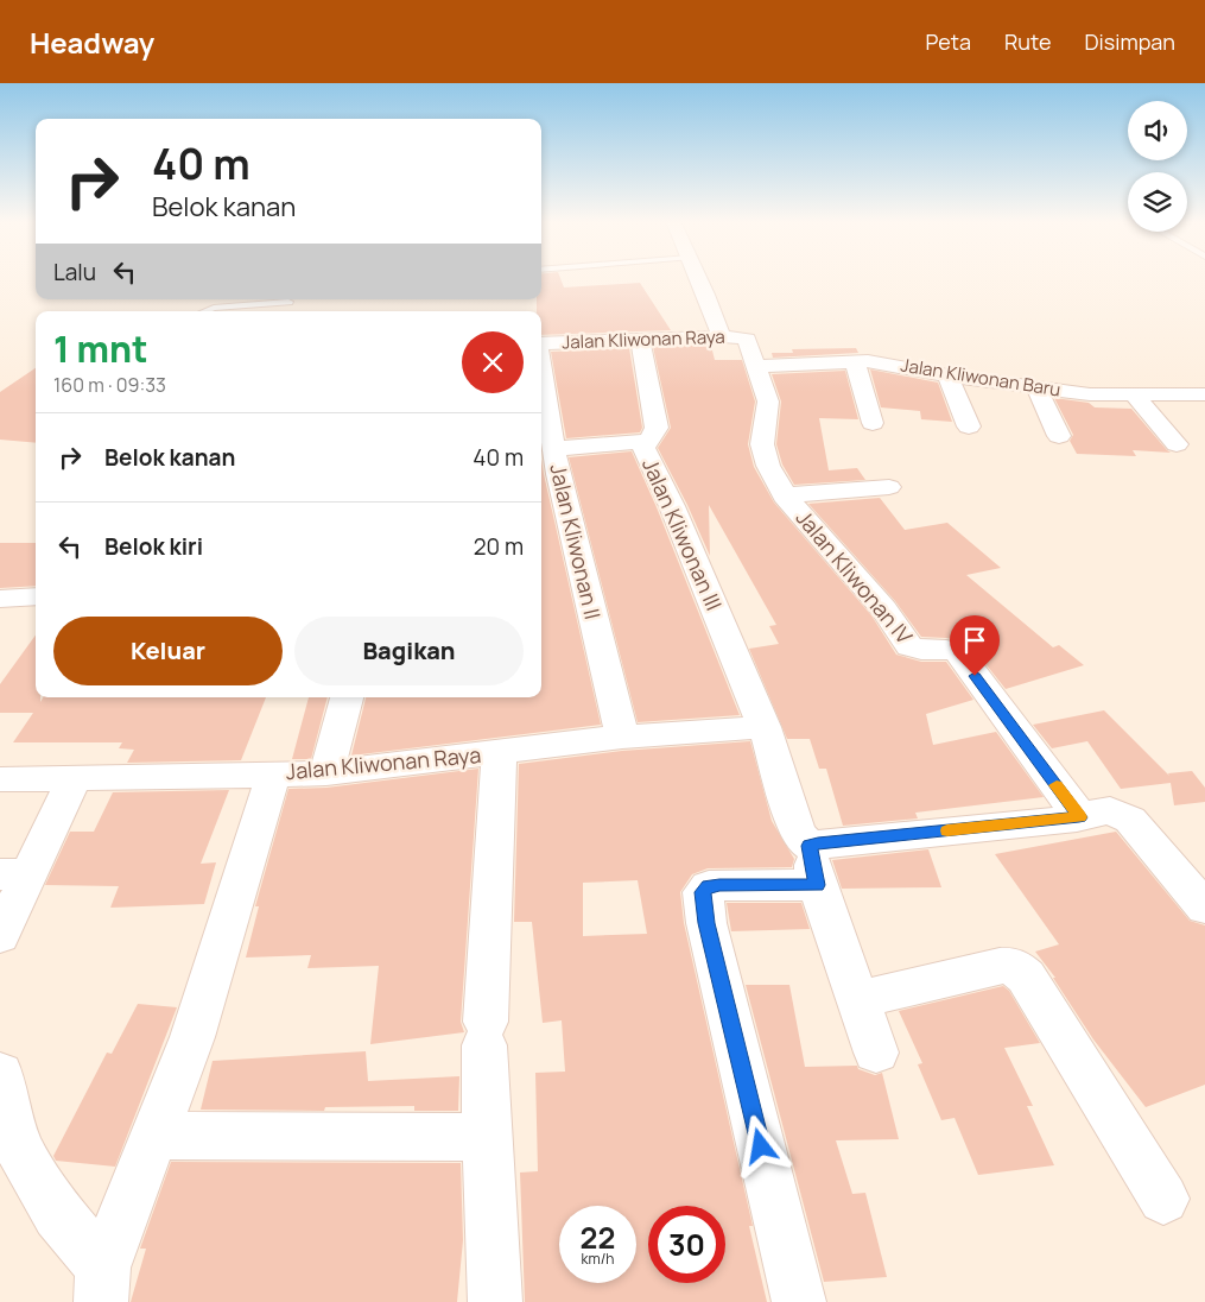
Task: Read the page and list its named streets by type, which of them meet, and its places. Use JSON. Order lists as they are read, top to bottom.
{
  "streets": {
    "street": [
      "Jalan Kliwonan Raya",
      "Jalan Kliwonan Baru",
      "Jalan Kliwonan III",
      "Jalan Kliwonan II",
      "Jalan Kliwonan IV"
    ]
  },
  "crossings": [
    ["Jalan Kliwonan Raya", "Jalan Kliwonan Baru"],
    ["Jalan Kliwonan Raya", "Jalan Kliwonan III"],
    ["Jalan Kliwonan Raya", "Jalan Kliwonan II"],
    ["Jalan Kliwonan Raya", "Jalan Kliwonan IV"],
    ["Jalan Kliwonan Baru", "Jalan Kliwonan IV"]
  ],
  "page": {
    "header": "Headway",
    "nav": ["Peta", "Rute", "Disimpan"],
    "turn": ["40 m", "Belok kanan"],
    "then": "Lalu",
    "heading": ["1 mnt", "160 m · 09:33"],
    "list": [
      {
        "name": "Belok kanan",
        "value": "40 m"
      },
      {
        "name": "Belok kiri",
        "value": "20 m"
      }
    ],
    "buttons": ["Keluar", "Bagikan"],
    "speed": "22 km/h",
    "limit": "30"
  }
}
